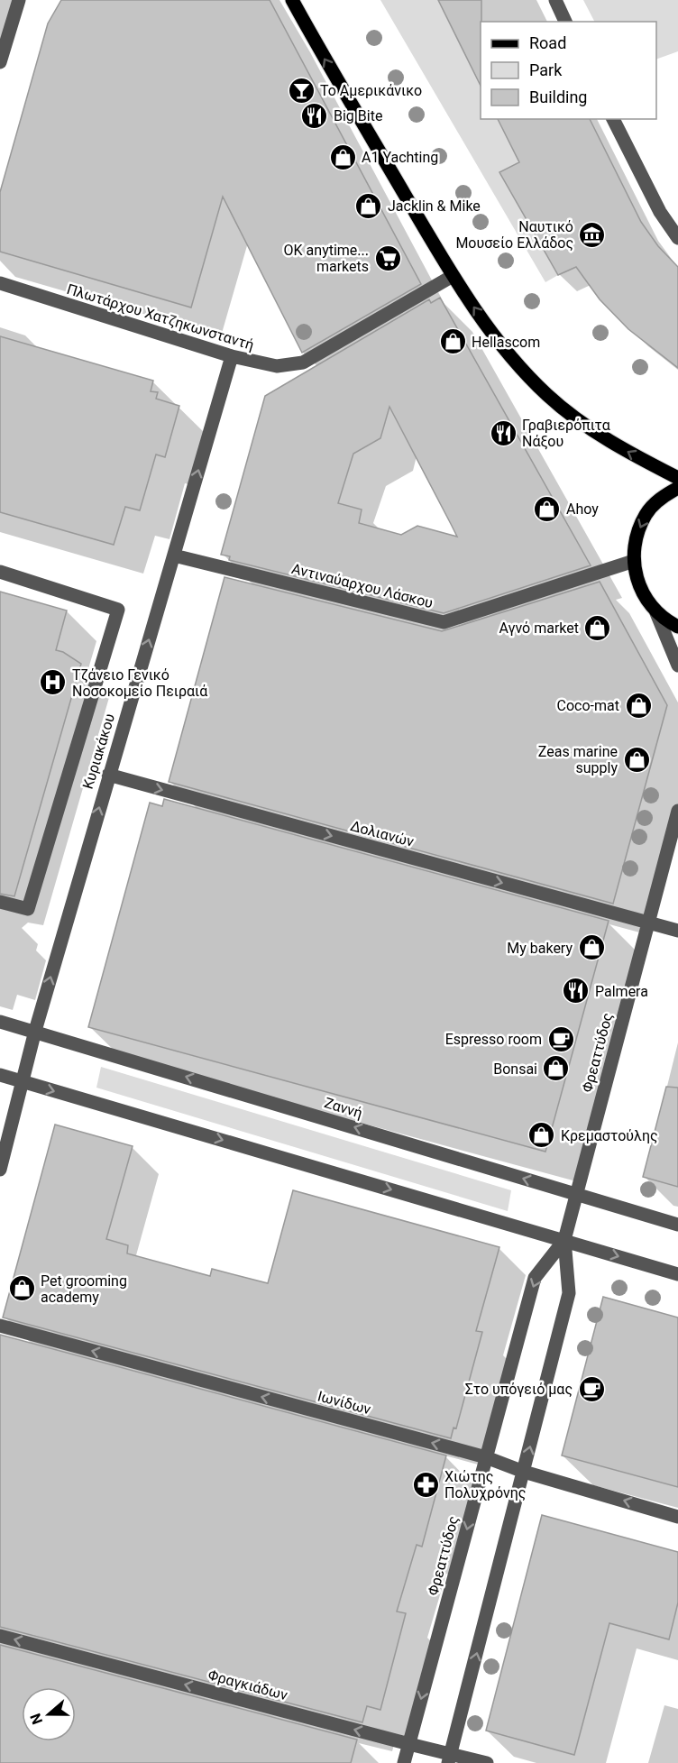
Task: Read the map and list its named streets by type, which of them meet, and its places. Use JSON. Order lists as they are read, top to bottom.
{
  "streets": {
    "street": [
      "Πλωτάρχου Χατζηκωνσταντή",
      "Αντιναύαρχου Λάσκου",
      "Κυριακάκου",
      "Δολιανών",
      "Φρεαττύδος",
      "Ζαννή",
      "Ιωνίδων",
      "Φραγκιάδων"
    ]
  },
  "crossings": [
    ["Πλωτάρχου Χατζηκωνσταντή", "Κυριακάκου"],
    ["Αντιναύαρχου Λάσκου", "Κυριακάκου"],
    ["Κυριακάκου", "Δολιανών"],
    ["Κυριακάκου", "Ζαννή"],
    ["Δολιανών", "Φρεαττύδος"],
    ["Φρεαττύδος", "Ζαννή"],
    ["Φρεαττύδος", "Ιωνίδων"],
    ["Φρεαττύδος", "Φραγκιάδων"]
  ],
  "one_way": [
    "Κυριακάκου",
    "Δολιανών",
    "Ιωνίδων",
    "Φραγκιάδων"
  ],
  "places": {
    "bar": ["Το Αμερικάνικο"],
    "restaurant": ["Big Bite", "Γραβιερόπιτα Νάξου", "Palmera"],
    "shop": [
      "Α1 Yachting",
      "Jacklin & Mike",
      "Hellascom",
      "Ahoy",
      "Αγνό market",
      "Coco-mat",
      "Zeas marine supply",
      "My bakery",
      "Bonsai",
      "Κρεμαστούλης",
      "Pet grooming academy"
    ],
    "museum": ["Ναυτικό Μουσείο Ελλάδος"],
    "supermarket": ["OK anytime... markets"],
    "hospital": ["Τζάνειο Γενικό Νοσοκομείο Πειραιά"],
    "cafe": ["Espresso room", "Στο υπόγειό μας"],
    "pharmacy": ["Χιώτης Πολυχρόνης"]
  },
  "legend": ["Road", "Park", "Building"],
  "north": "left"
}
